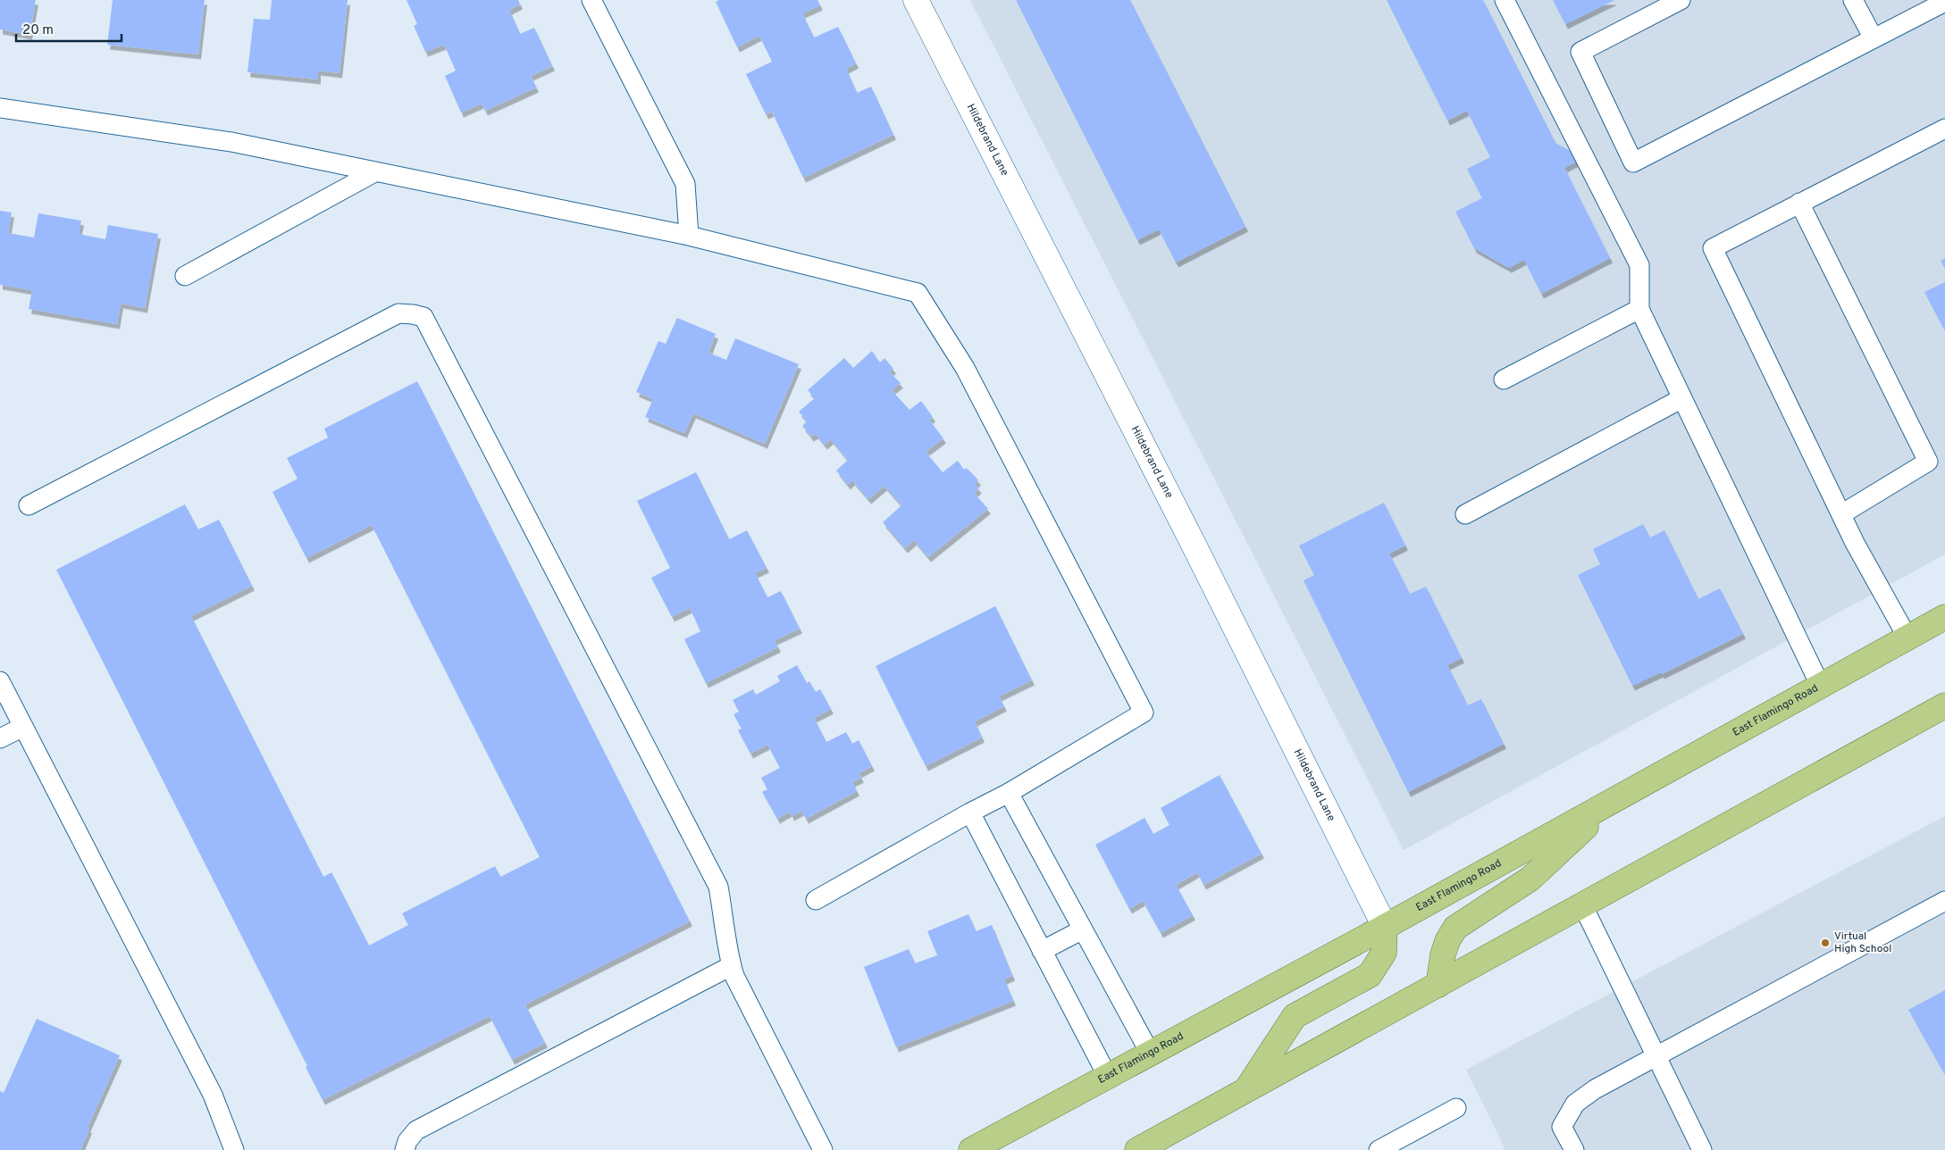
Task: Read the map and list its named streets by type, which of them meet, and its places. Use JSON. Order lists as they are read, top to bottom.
{
  "streets": {
    "main road": ["East Flamingo Road"],
    "street": ["Hildebrand Lane"]
  },
  "crossings": [
    ["Hildebrand Lane", "East Flamingo Road"]
  ],
  "places": ["Virtual High School"],
  "scale_bar": "20 m"
}
